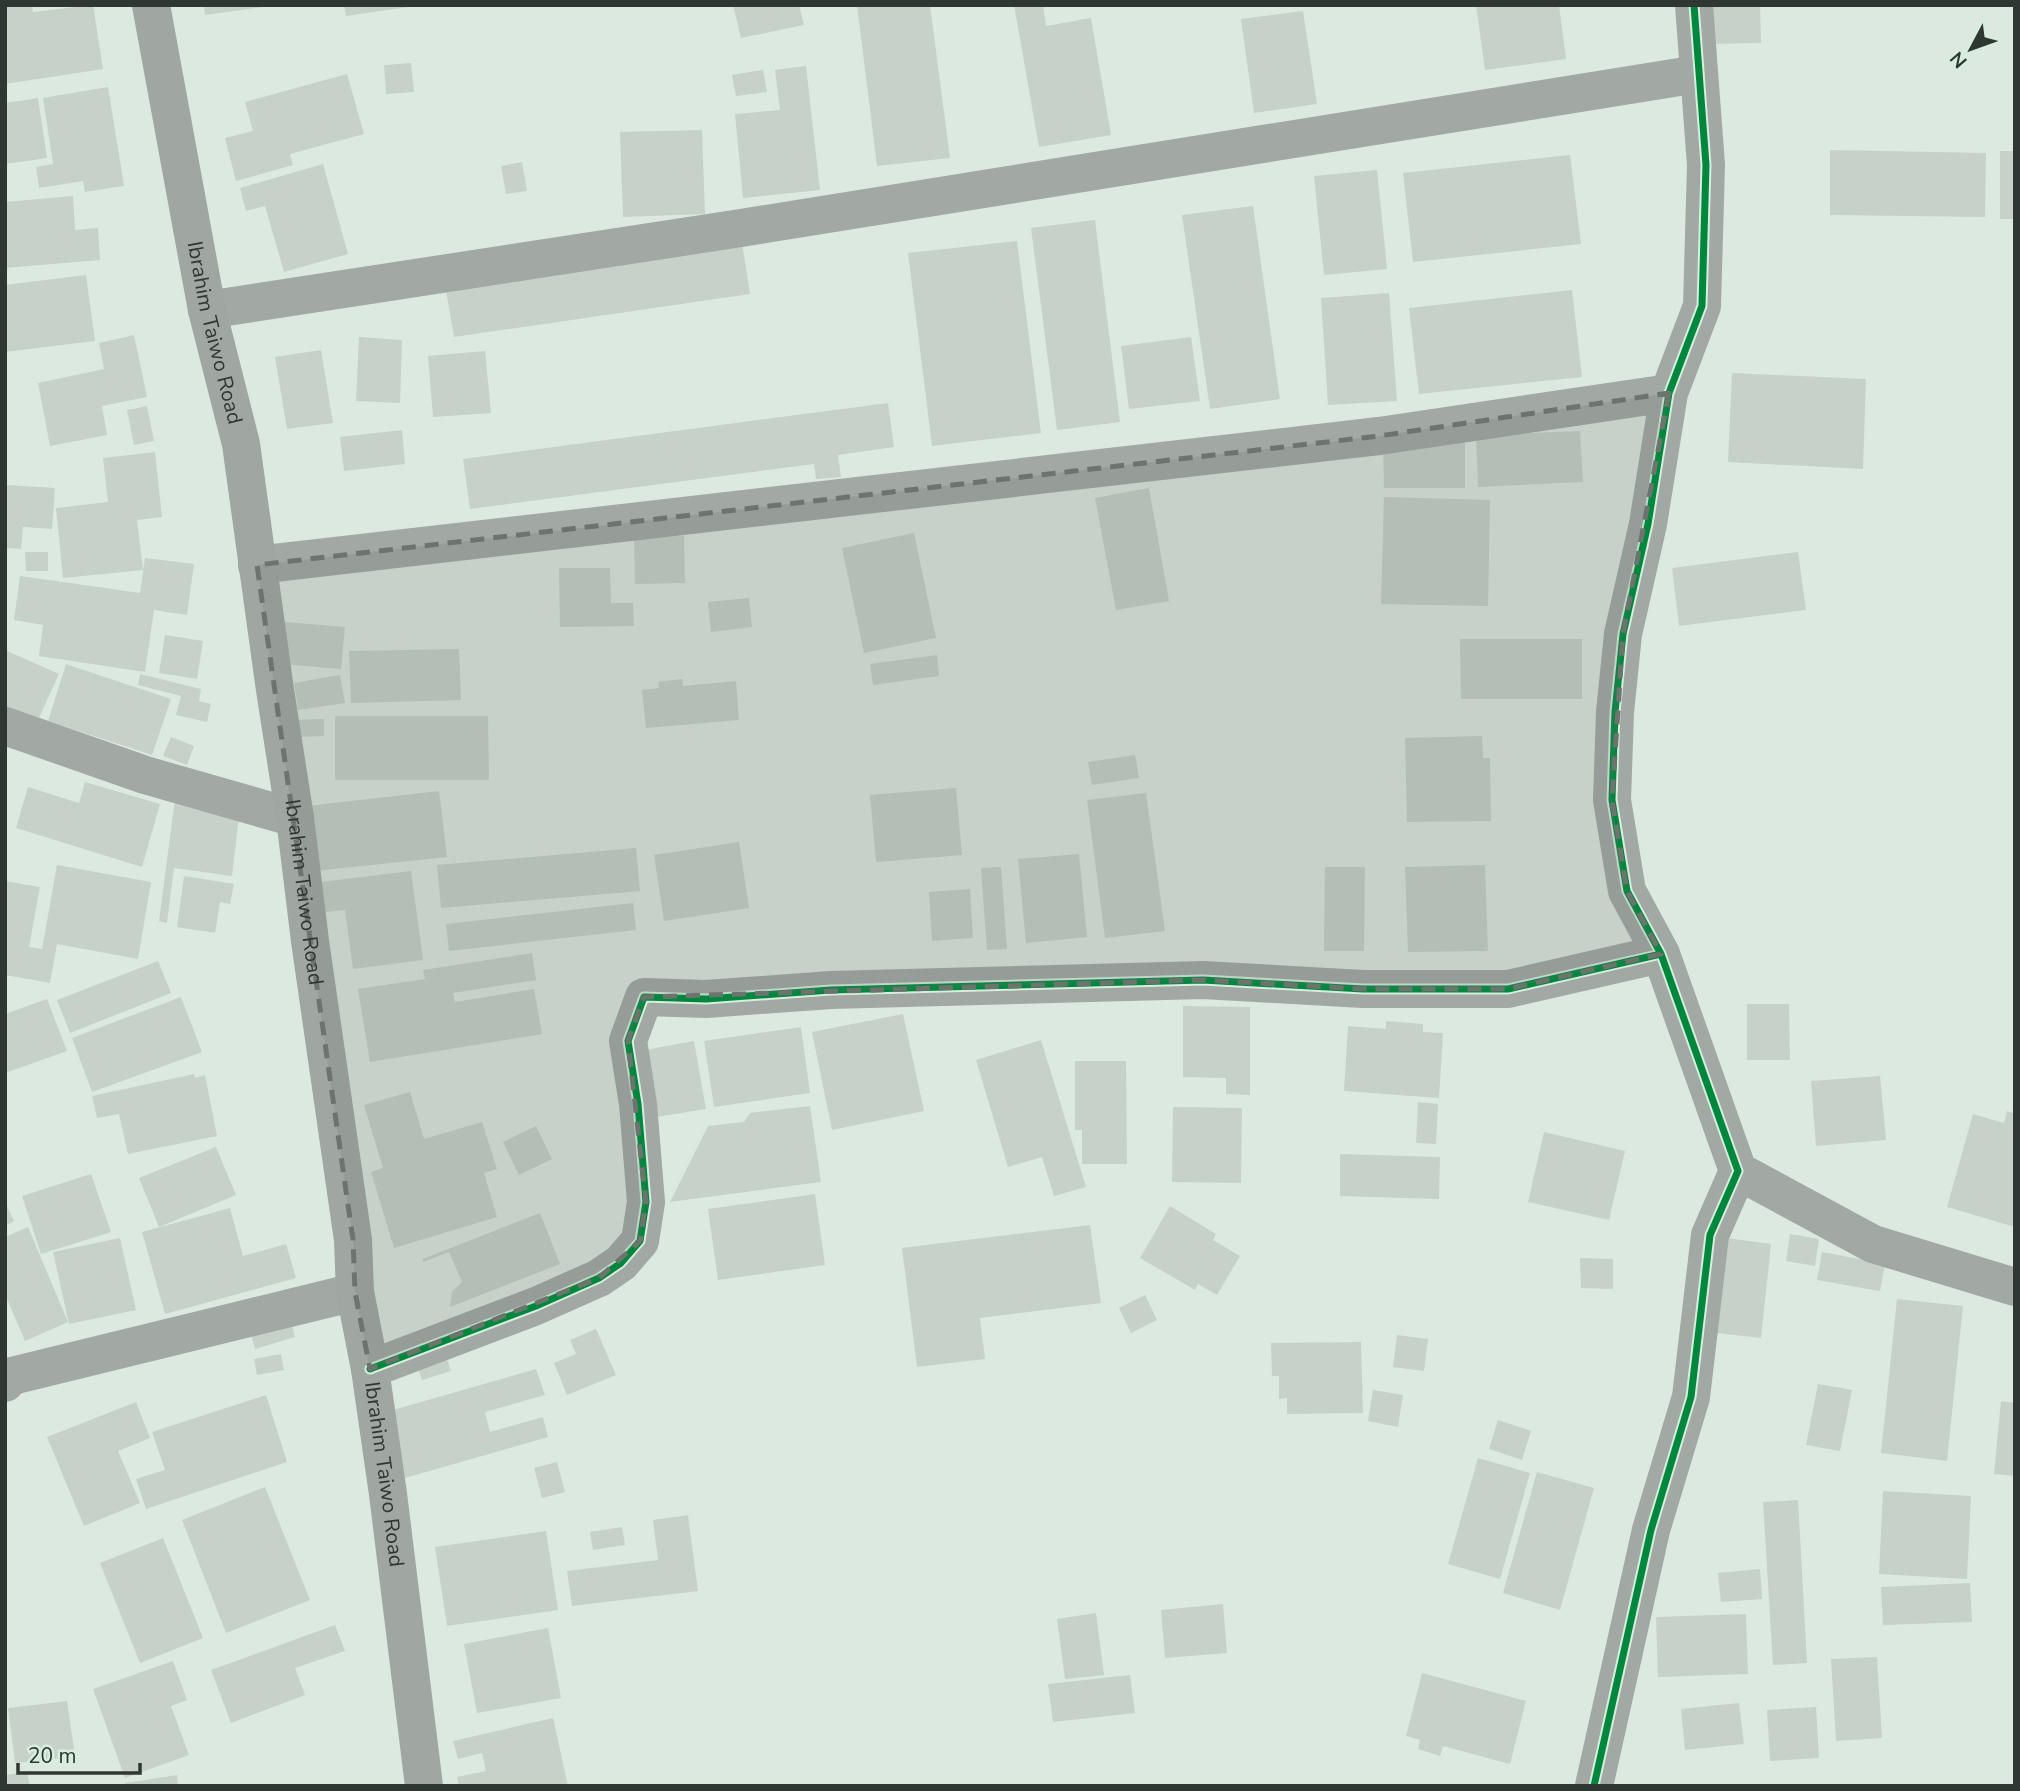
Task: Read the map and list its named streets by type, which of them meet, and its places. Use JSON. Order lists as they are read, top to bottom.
{
  "streets": {
    "main road": ["Ibrahim Taiwo Road"]
  },
  "scale_bar": "20 m",
  "north": "bottom left"
}
